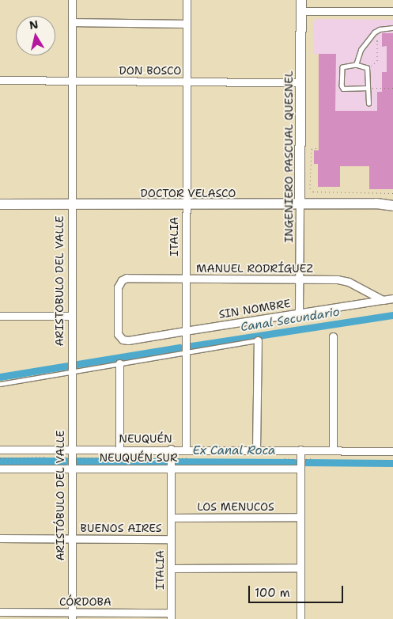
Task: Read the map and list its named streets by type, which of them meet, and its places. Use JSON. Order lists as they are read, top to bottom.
{
  "streets": {
    "main road": ["INGENIERO PASCUAL QUESNEL", "DOCTOR VELASCO"],
    "street": [
      "DON BOSCO",
      "ITALIA",
      "MANUEL RODRÍGUEZ",
      "ARISTOBULO DEL VALLE",
      "SIN NOMBRE",
      "NEUQUÉN",
      "NEUQUÉN SUR",
      "ARISTÓBULO DEL VALLE",
      "LOS MENUCOS",
      "BUENOS AIRES",
      "CÓRDOBA"
    ]
  },
  "crossings": [
    ["DON BOSCO", "INGENIERO PASCUAL QUESNEL"],
    ["DON BOSCO", "ITALIA"],
    ["INGENIERO PASCUAL QUESNEL", "DOCTOR VELASCO"],
    ["INGENIERO PASCUAL QUESNEL", "MANUEL RODRÍGUEZ"],
    ["INGENIERO PASCUAL QUESNEL", "SIN NOMBRE"],
    ["DOCTOR VELASCO", "ITALIA"],
    ["DOCTOR VELASCO", "ARISTOBULO DEL VALLE"],
    ["ITALIA", "MANUEL RODRÍGUEZ"],
    ["ITALIA", "SIN NOMBRE"],
    ["ITALIA", "NEUQUÉN"],
    ["ITALIA", "NEUQUÉN SUR"],
    ["ITALIA", "LOS MENUCOS"],
    ["ITALIA", "BUENOS AIRES"],
    ["ITALIA", "CÓRDOBA"],
    ["MANUEL RODRÍGUEZ", "SIN NOMBRE"],
    ["ARISTOBULO DEL VALLE", "ARISTÓBULO DEL VALLE"],
    ["NEUQUÉN", "ARISTÓBULO DEL VALLE"],
    ["NEUQUÉN SUR", "ARISTÓBULO DEL VALLE"],
    ["ARISTÓBULO DEL VALLE", "BUENOS AIRES"],
    ["ARISTÓBULO DEL VALLE", "CÓRDOBA"]
  ],
  "water": ["Canal Secundario", "Ex Canal Roca"],
  "scale_bar": "100 m",
  "north": "top"
}
